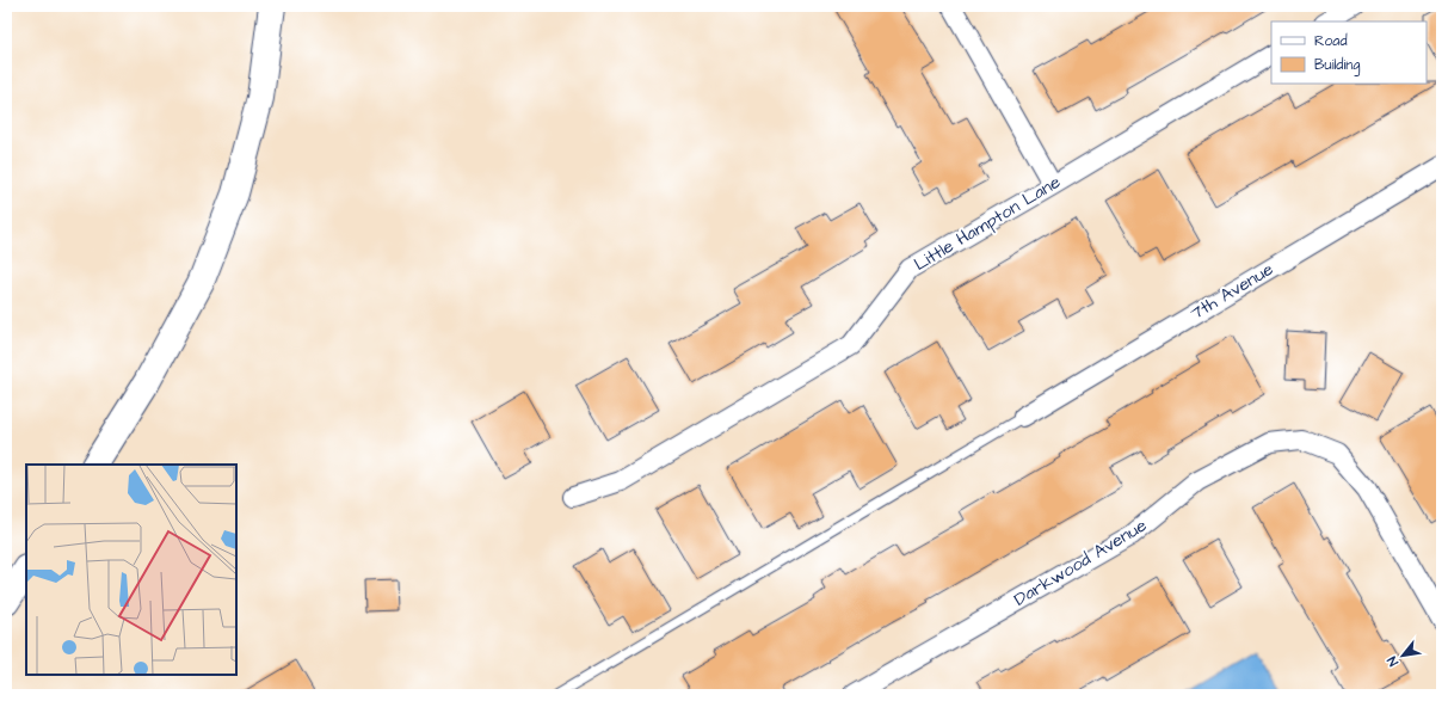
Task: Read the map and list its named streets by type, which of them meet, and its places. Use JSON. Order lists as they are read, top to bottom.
{
  "streets": {
    "street": ["Little Hampton Lane", "7th Avenue", "Darkwood Avenue"]
  },
  "legend": ["Road", "Building"],
  "north": "bottom left"
}
